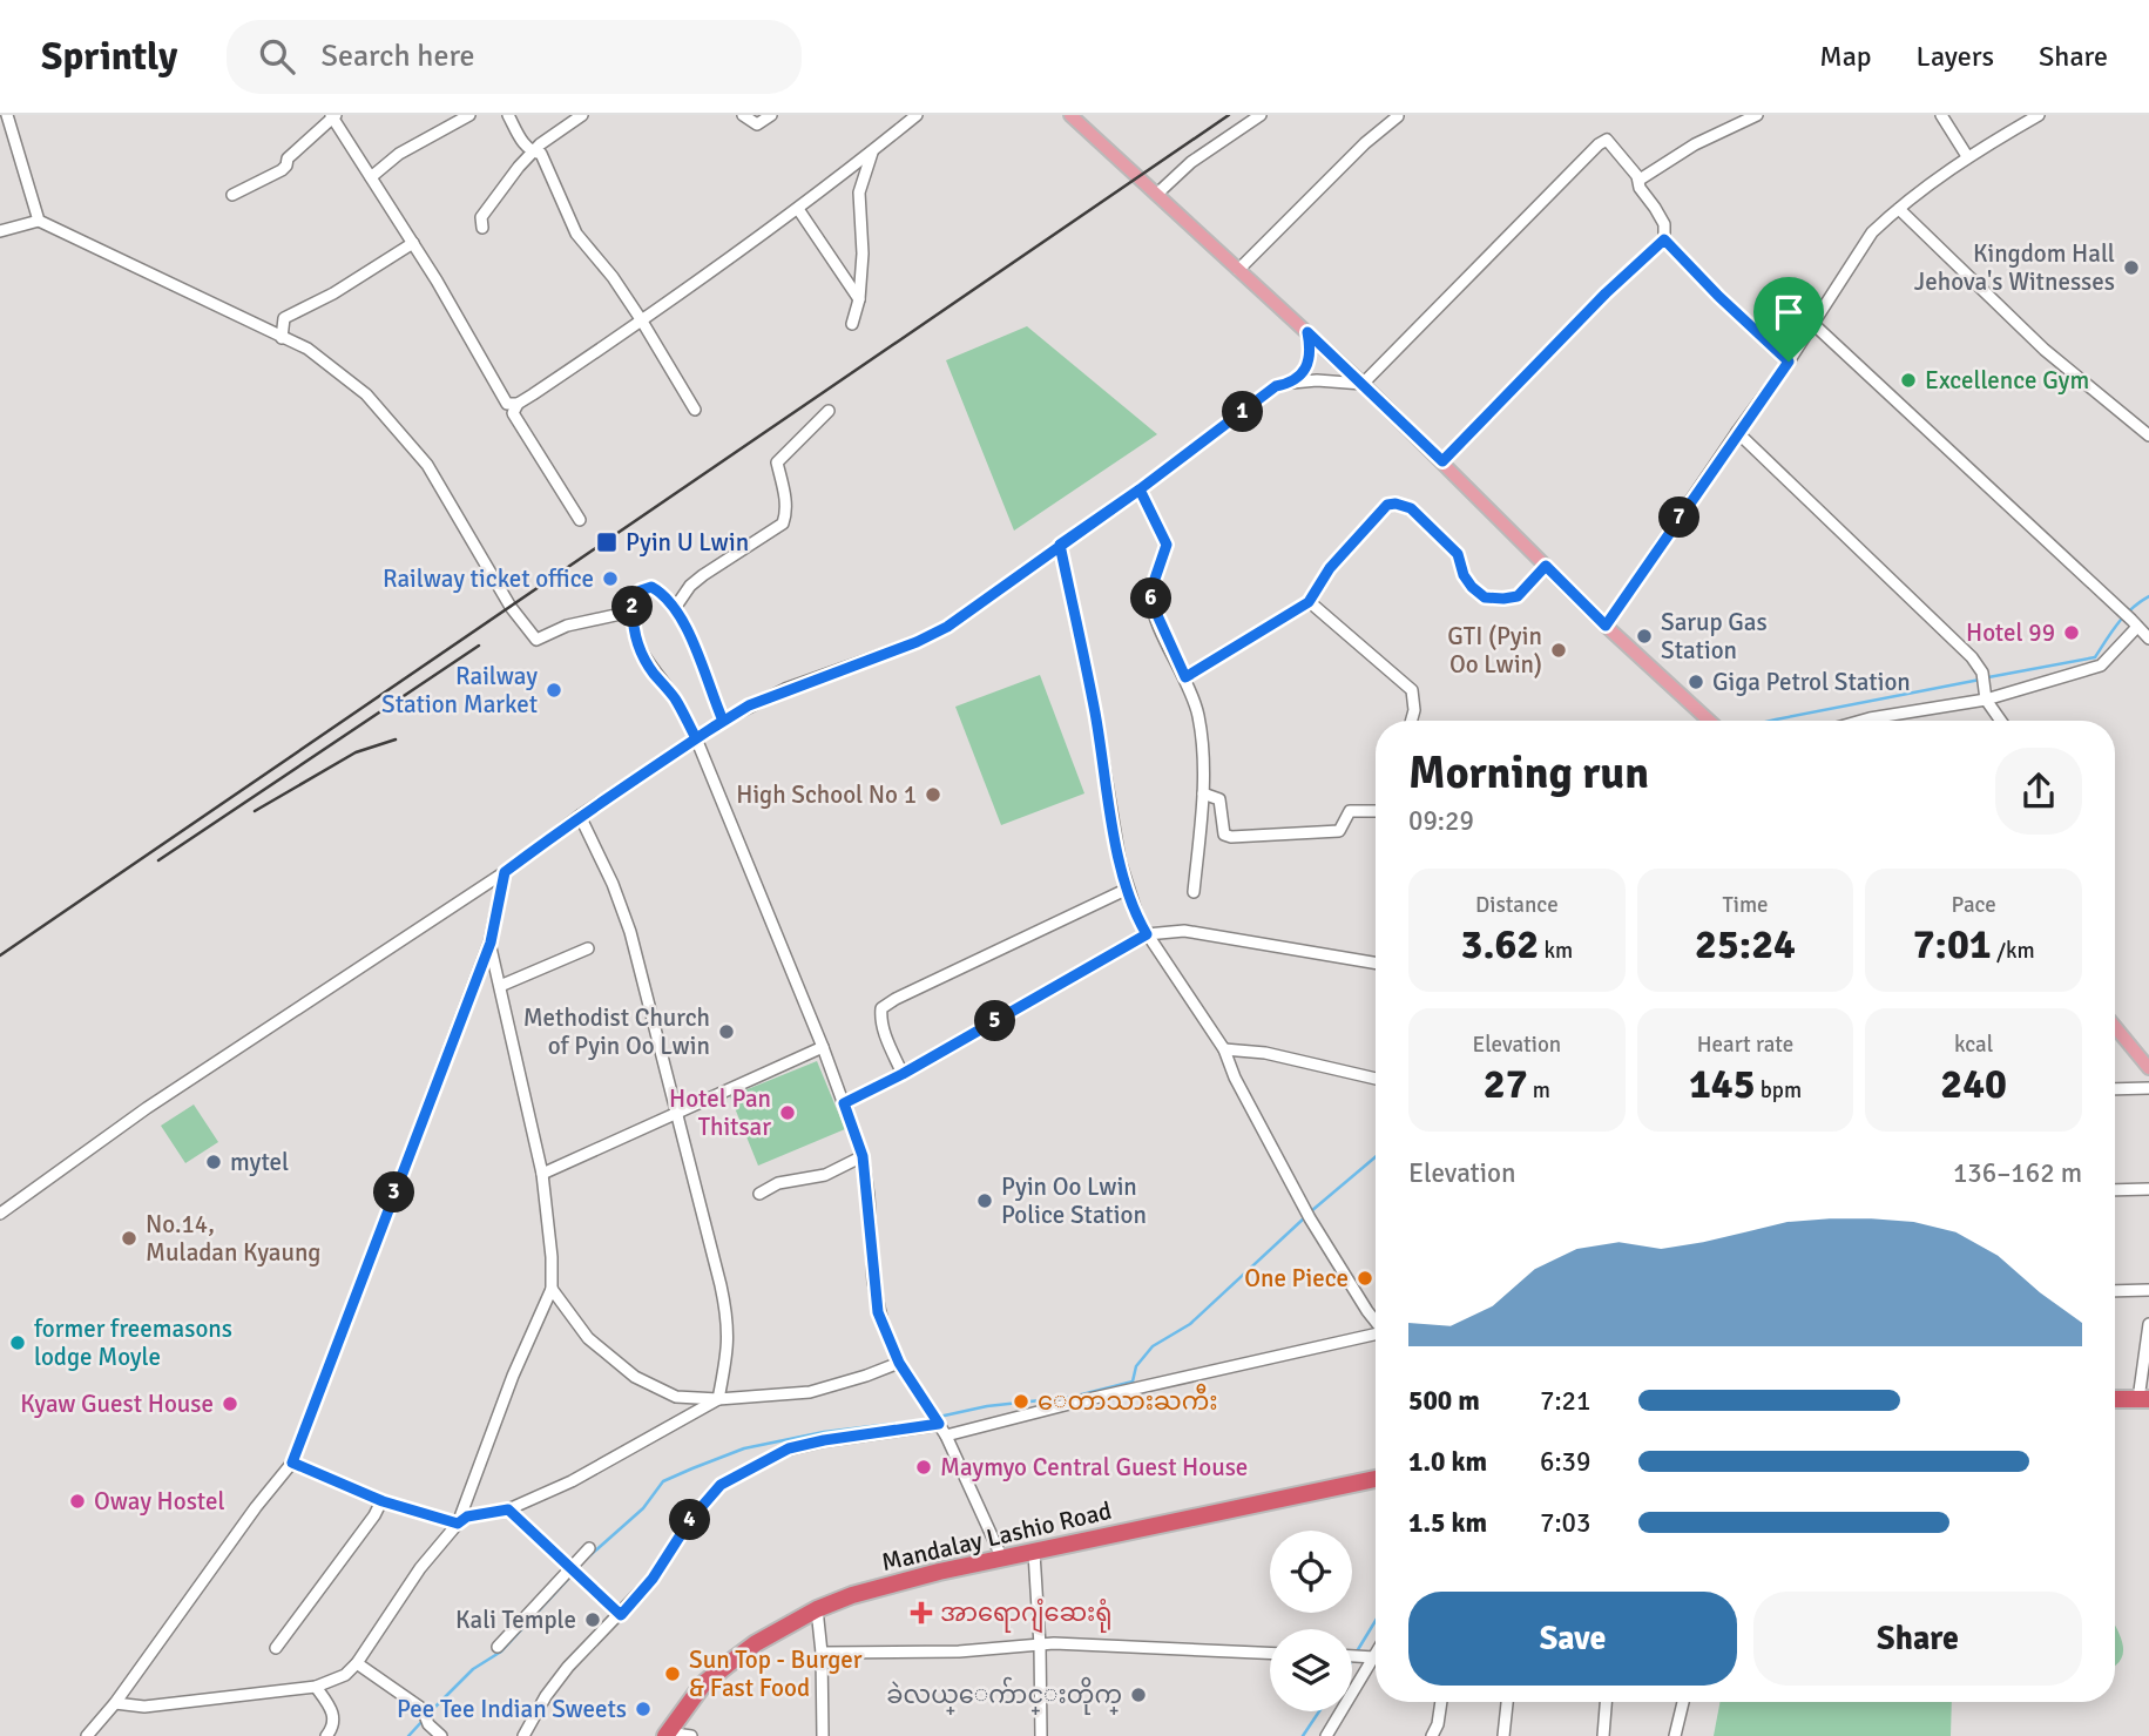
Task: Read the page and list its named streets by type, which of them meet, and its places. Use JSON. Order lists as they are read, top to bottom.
{
  "streets": {
    "highway": ["Mandalay Lashio Road"]
  },
  "places": {
    "other": [
      "Kingdom Hall Jehova's Witnesses",
      "Excellence Gym",
      "Railway ticket office",
      "Hotel 99",
      "Sarup Gas Station",
      "GTI (Pyin Oo Lwin)",
      "Giga Petrol Station",
      "Railway Station Market",
      "High School No 1",
      "Methodist Church of Pyin Oo Lwin",
      "Hotel Pan Thitsar",
      "mytel",
      "Pyin Oo Lwin Police Station",
      "No.14, Muladan Kyaung",
      "One Piece",
      "former freemasons lodge Moyle",
      "ေတာသားႀကီး",
      "Kyaw Guest House",
      "Maymyo Central Guest House",
      "Oway Hostel",
      "Kali Temple",
      "Sun Top - Burger & Fast Food",
      "ခဲလယ္ေက်ာင္းတိုက္",
      "Pee Tee Indian Sweets"
    ],
    "transit": ["Pyin U Lwin"],
    "health": ["အာရောဂျံဆေးရုံ"]
  },
  "page": {
    "header": "Sprintly",
    "search": "Search here",
    "nav": ["Map", "Layers", "Share"],
    "pins": [
      "1",
      "7",
      "6",
      "2",
      "5",
      "3",
      "4"
    ],
    "heading": ["Morning run", "09:29"],
    "stats": [
      ["Distance", "3.62 km"],
      ["Time", "25:24"],
      ["Pace", "7:01 /km"],
      ["Elevation", "27 m"],
      ["Heart rate", "145 bpm"],
      ["kcal", "240"]
    ],
    "chart": ["Elevation", "136–162 m"],
    "list": [
      {
        "name": "500 m",
        "note": "7:21"
      },
      {
        "name": "1.0 km",
        "note": "6:39"
      },
      {
        "name": "1.5 km",
        "note": "7:03"
      }
    ],
    "buttons": ["Save", "Share"]
  }
}
